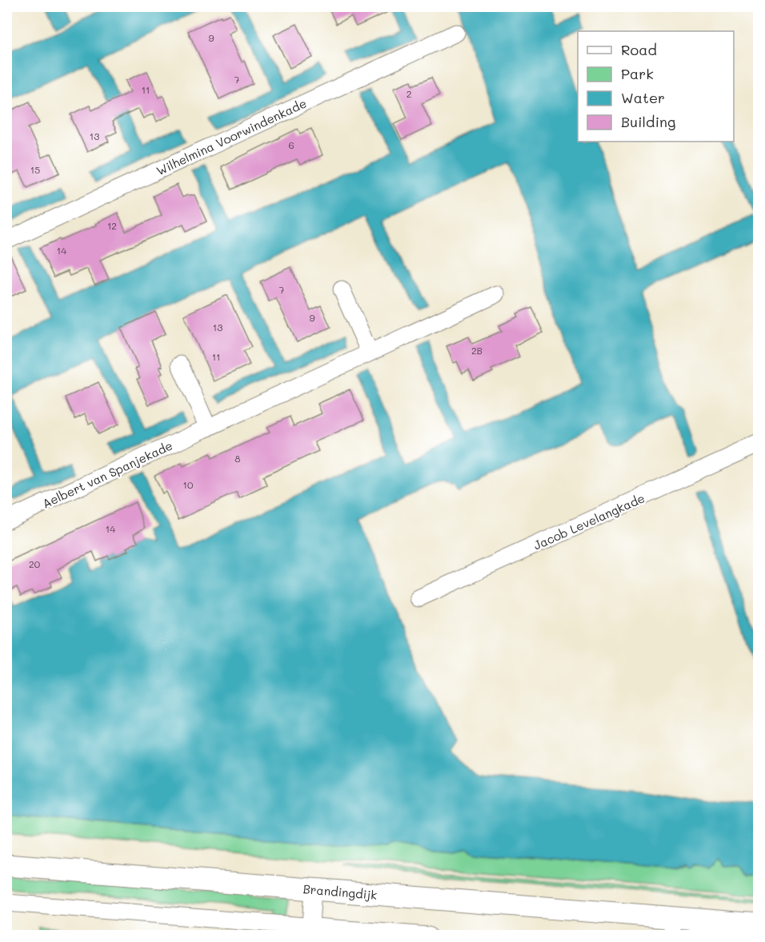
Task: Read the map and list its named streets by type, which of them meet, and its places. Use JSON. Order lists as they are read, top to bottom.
{
  "streets": {
    "street": [
      "Wilhelmina Voorwindenkade",
      "Aelbert van Spanjekade",
      "Jacob Levelangkade",
      "Brandingdijk"
    ]
  },
  "house_numbers": [
    "9",
    "7",
    "11",
    "2",
    "13",
    "6",
    "15",
    "12",
    "14",
    "7",
    "9",
    "13",
    "2B",
    "11",
    "8",
    "10",
    "14",
    "20"
  ],
  "legend": [
    "Road",
    "Park",
    "Water",
    "Building"
  ]
}
